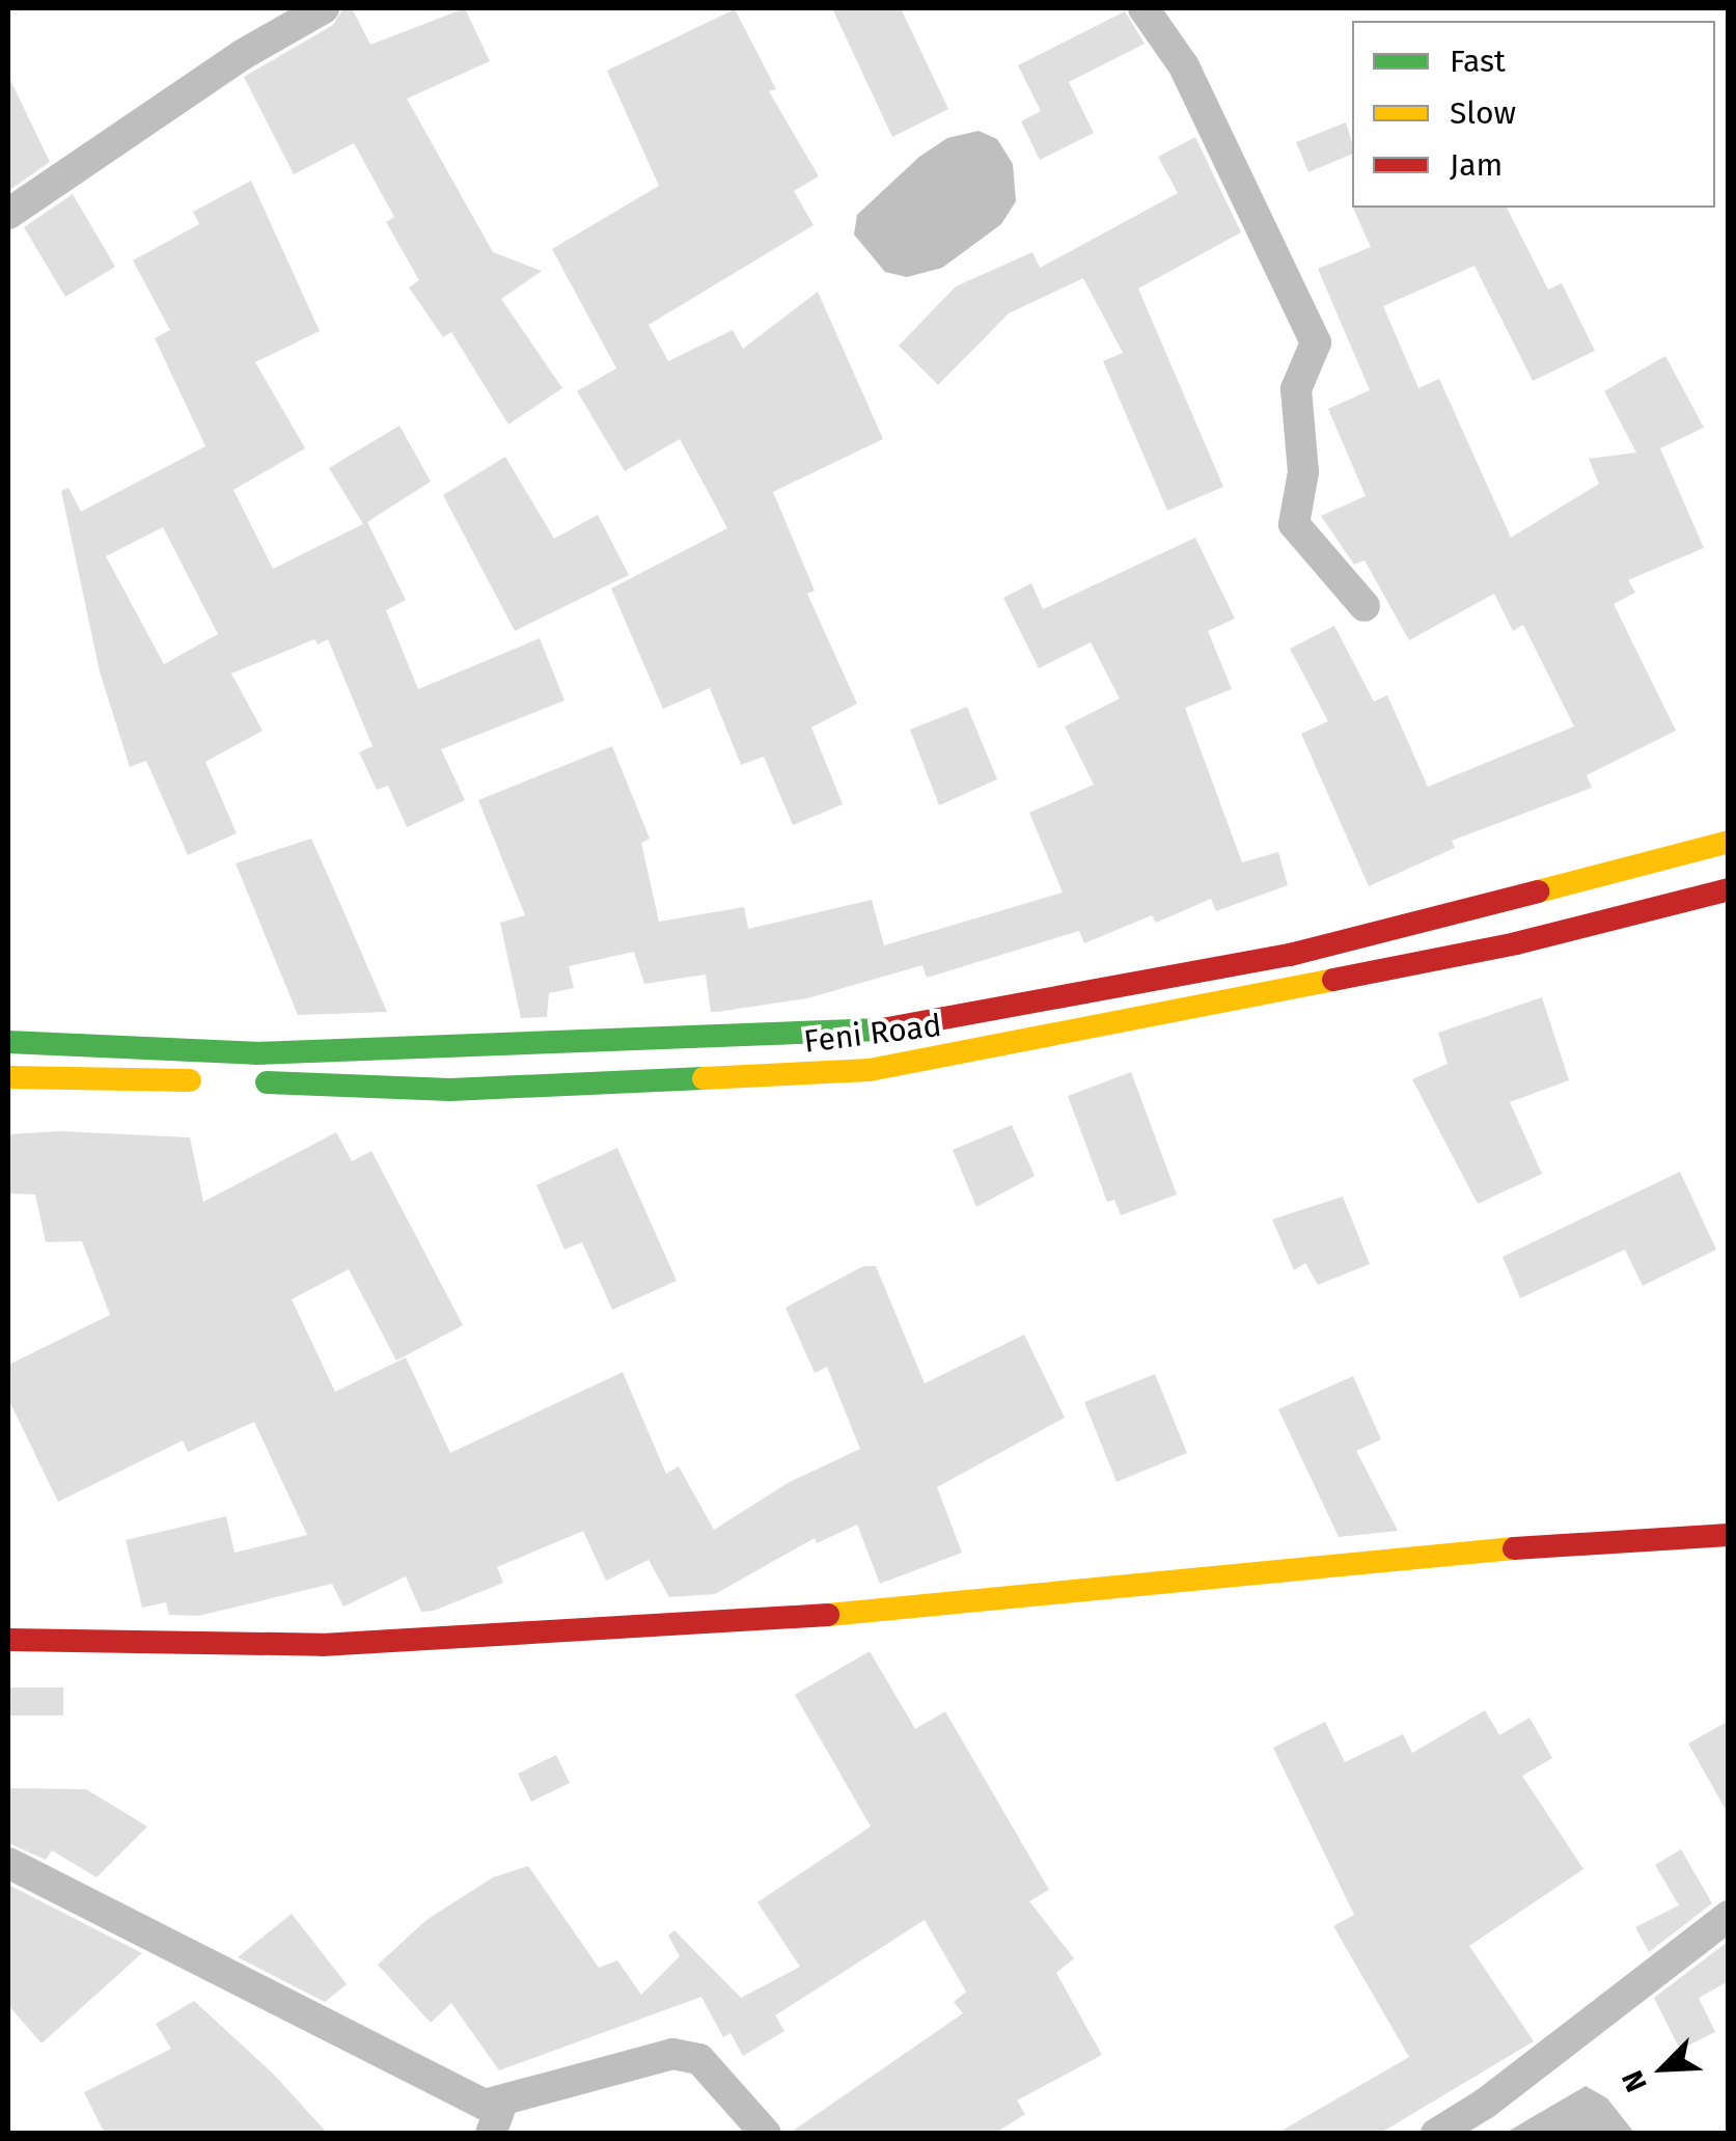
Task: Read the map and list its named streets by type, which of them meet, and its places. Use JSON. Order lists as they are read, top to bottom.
{
  "streets": {
    "main road": ["Feni Road"]
  },
  "legend": ["Fast", "Slow", "Jam"],
  "north": "bottom left"
}
